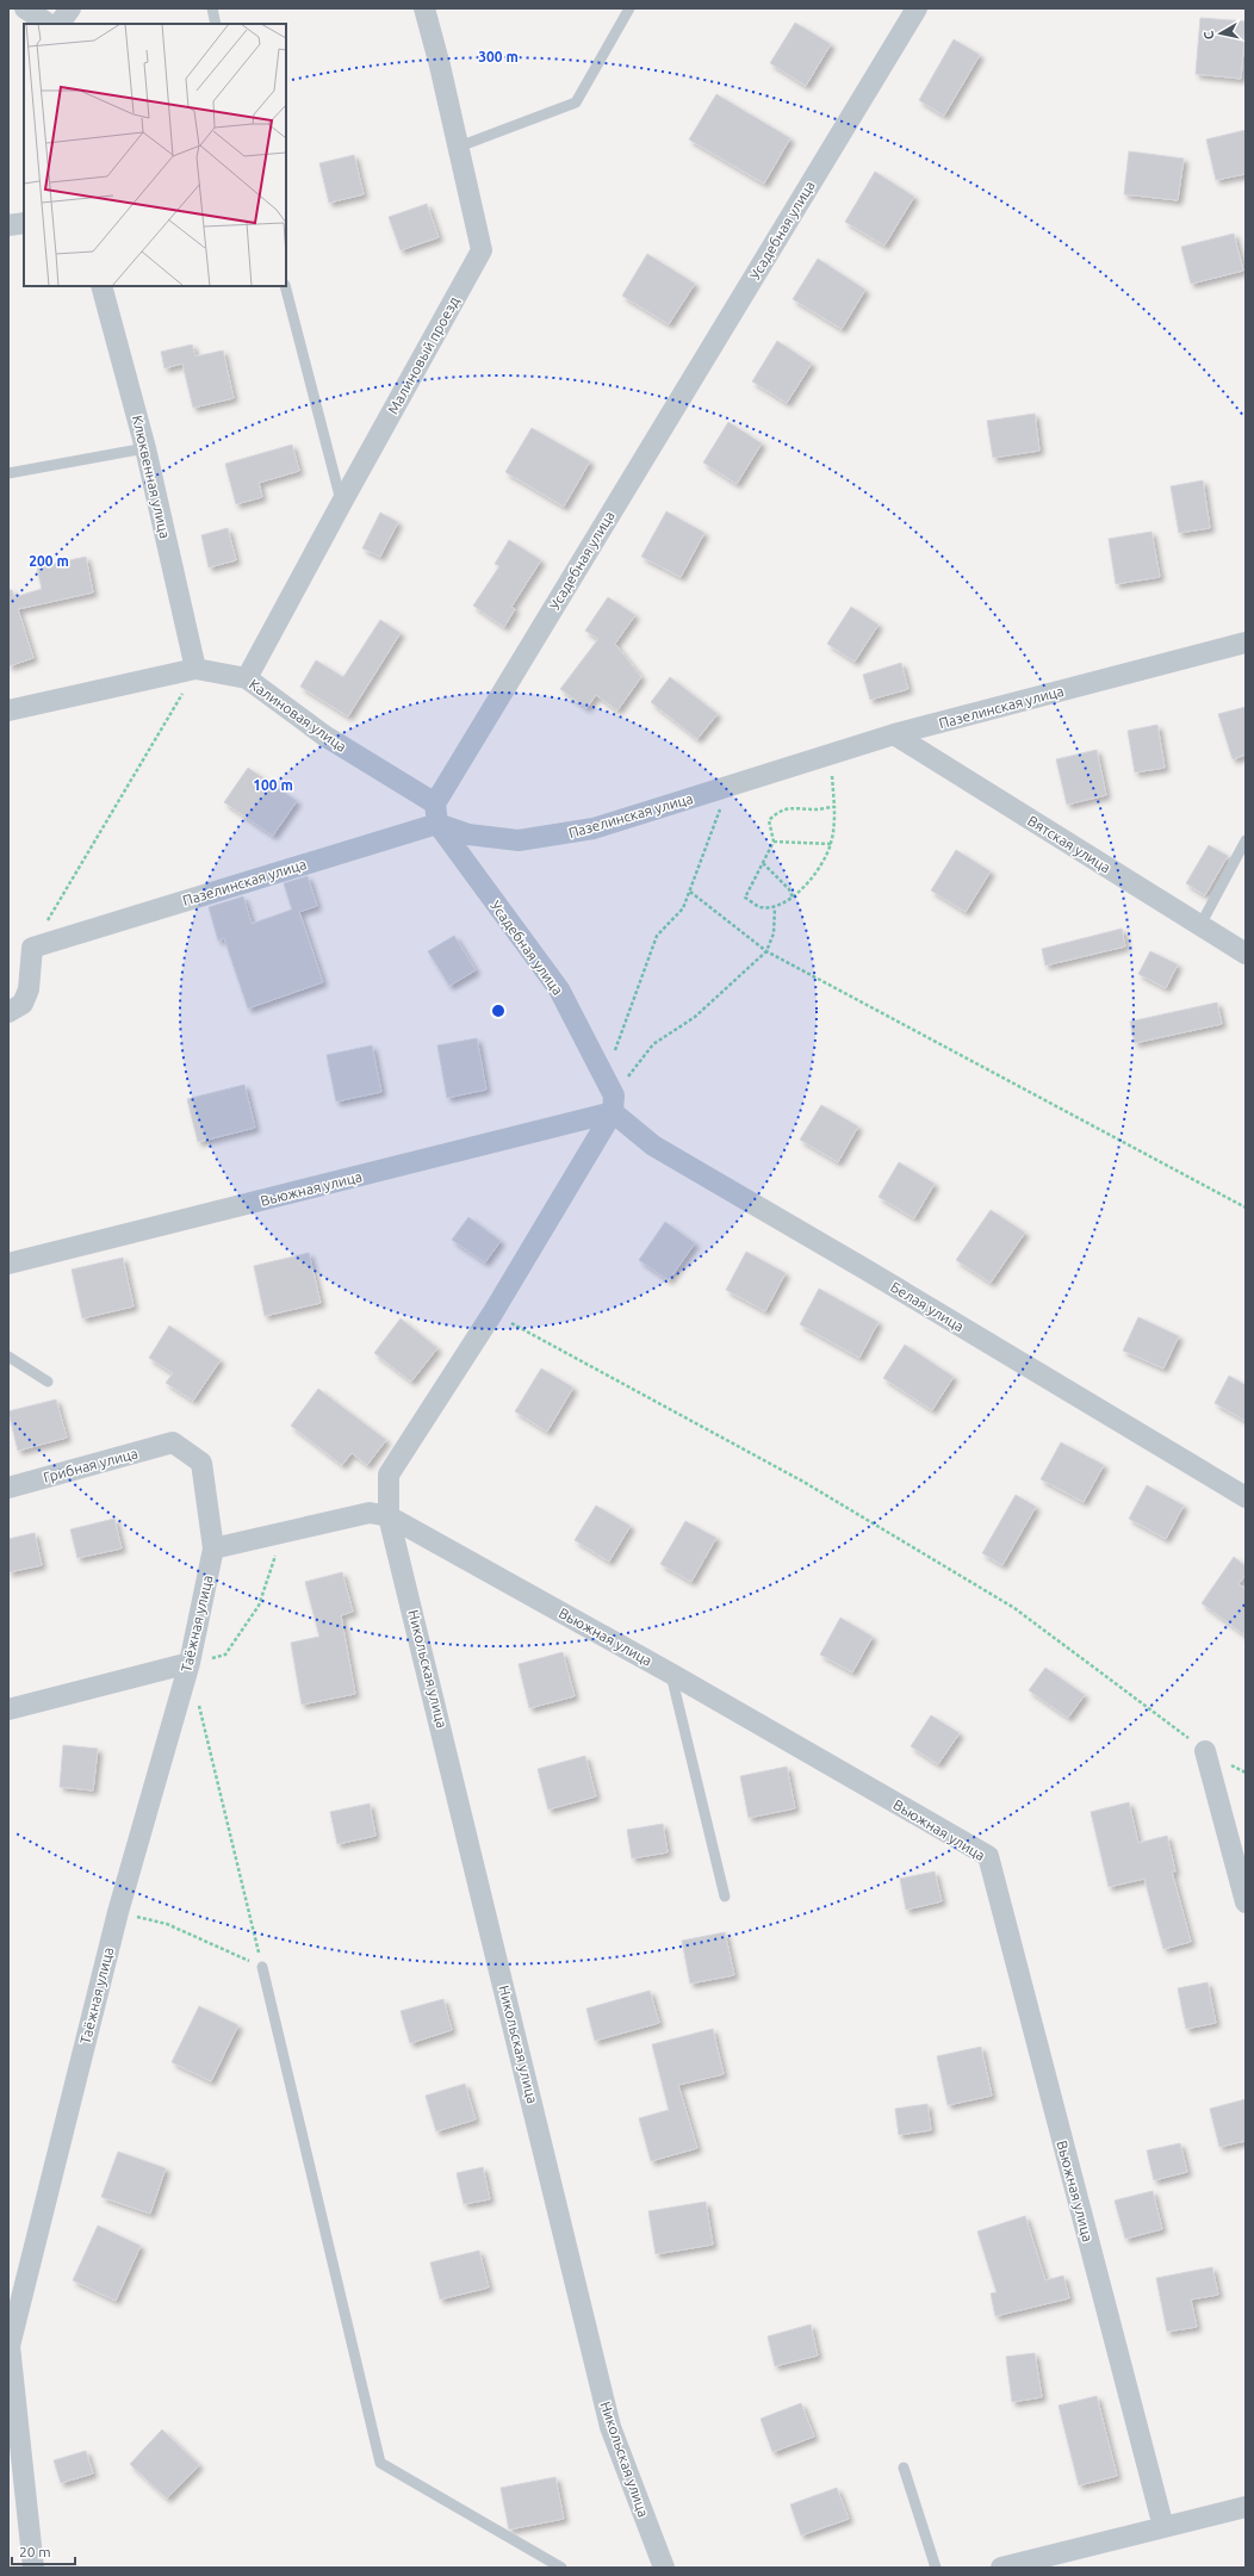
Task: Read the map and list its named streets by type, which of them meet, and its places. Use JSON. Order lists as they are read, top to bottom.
{
  "streets": {
    "street": [
      "Усадебная улица",
      "Малиновый проезд",
      "Клюквенная улица",
      "Пазелинская улица",
      "Калиновая улица",
      "Вятская улица",
      "Вьюжная улица",
      "Белая улица",
      "Грибная улица",
      "Таёжная улица",
      "Никольская улица"
    ]
  },
  "crossings": [
    ["Усадебная улица", "Пазелинская улица"],
    ["Усадебная улица", "Калиновая улица"],
    ["Усадебная улица", "Вьюжная улица"],
    ["Усадебная улица", "Белая улица"],
    ["Усадебная улица", "Никольская улица"],
    ["Малиновый проезд", "Калиновая улица"],
    ["Клюквенная улица", "Калиновая улица"],
    ["Пазелинская улица", "Калиновая улица"],
    ["Пазелинская улица", "Вятская улица"],
    ["Вьюжная улица", "Белая улица"],
    ["Вьюжная улица", "Никольская улица"],
    ["Белая улица", "Никольская улица"],
    ["Грибная улица", "Таёжная улица"]
  ],
  "scale_bar": "20 m",
  "north": "left",
  "rings": ["300 m", "200 m", "100 m"]
}
